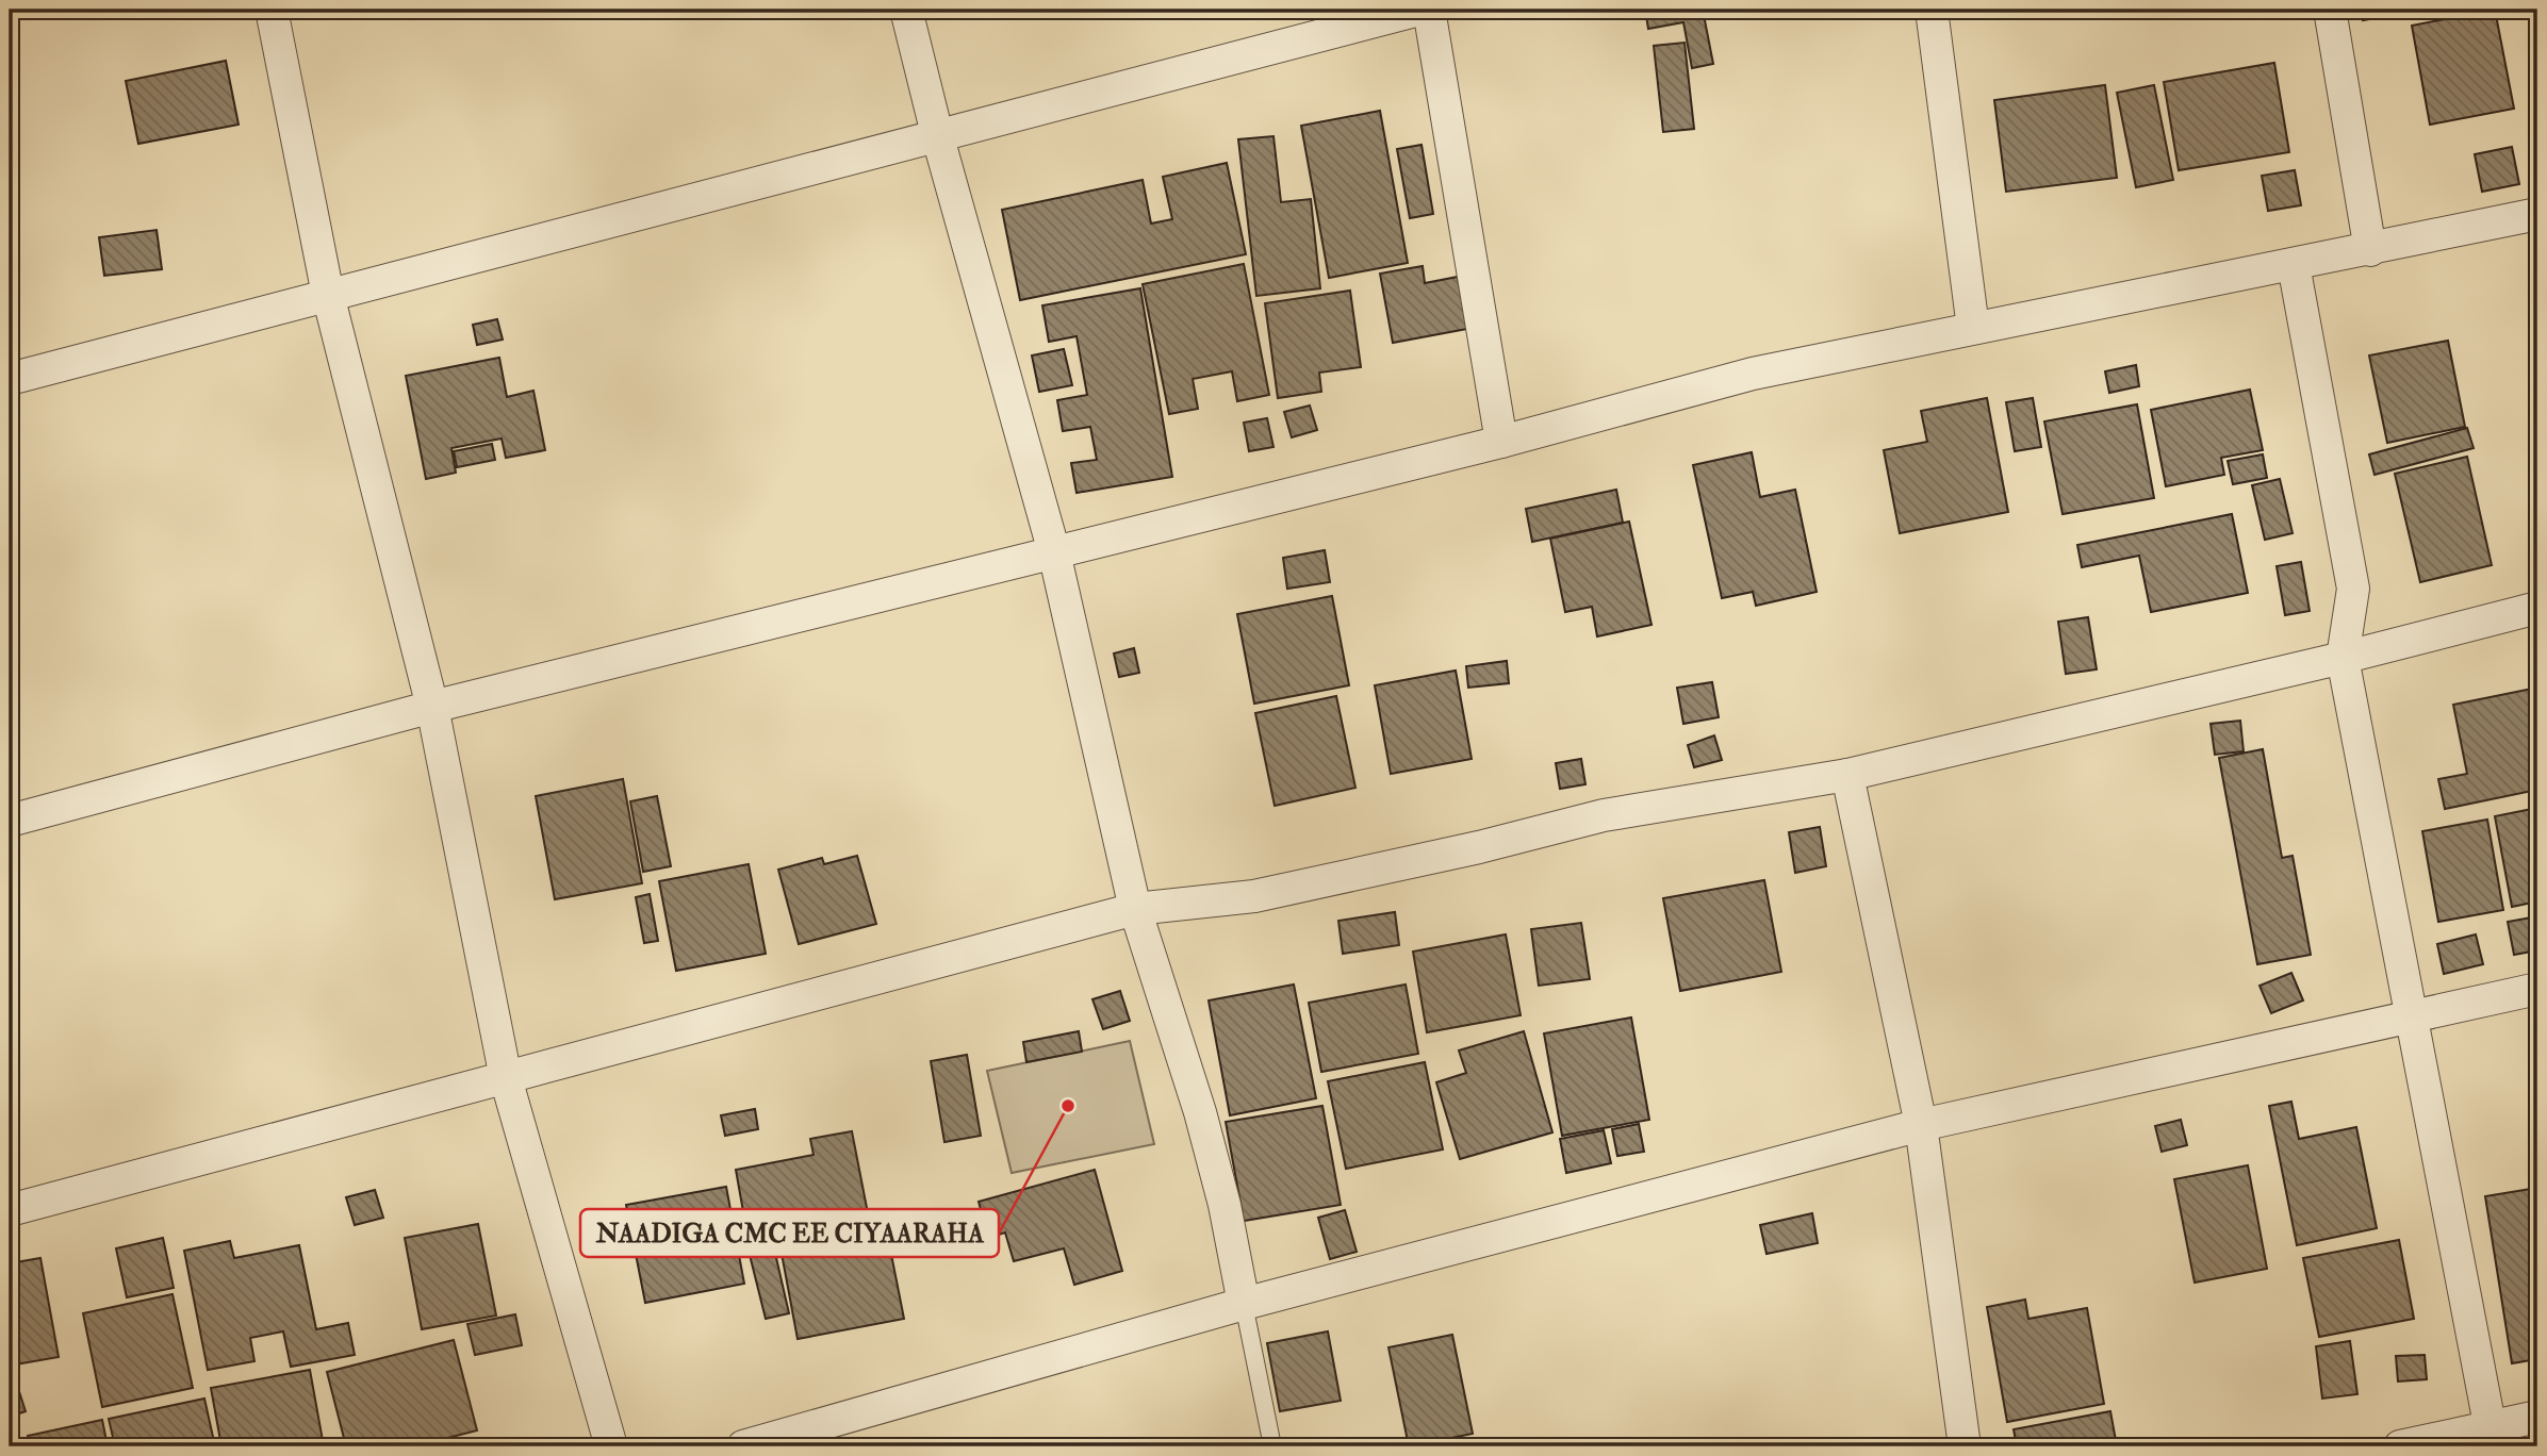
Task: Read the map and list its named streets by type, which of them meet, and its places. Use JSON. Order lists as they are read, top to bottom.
{
  "places": ["NAADIGA CMC EE CIYAARAHA"]
}
